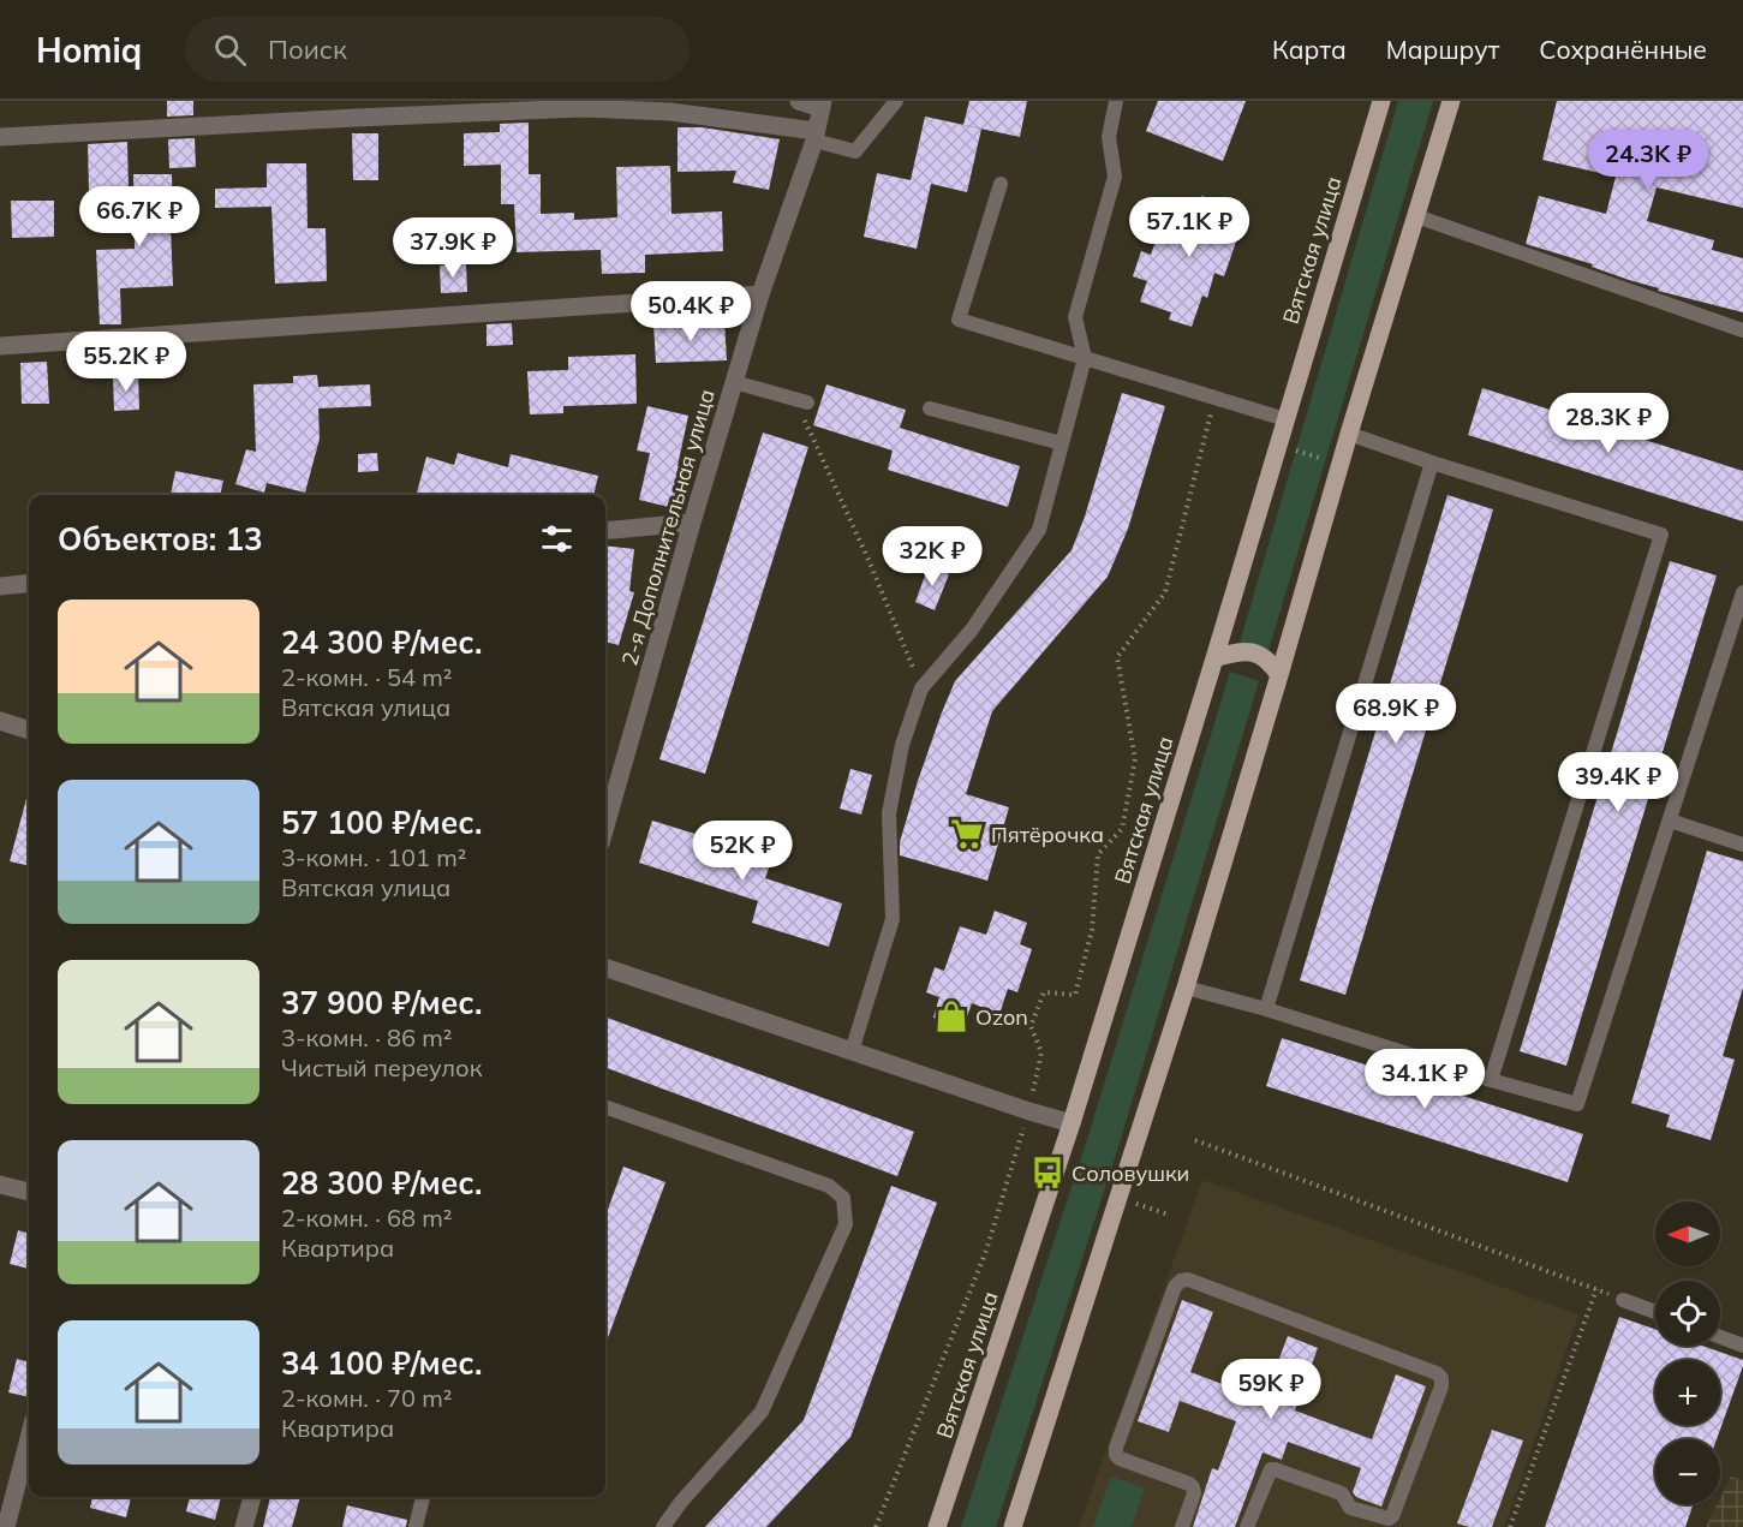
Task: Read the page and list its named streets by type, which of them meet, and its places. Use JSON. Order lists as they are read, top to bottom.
{
  "streets": {
    "main road": ["Вятская улица"],
    "street": ["2-я Дополнительная улица"]
  },
  "places": {
    "supermarket": ["Пятёрочка"],
    "shop": ["Ozon"],
    "bus stop": ["Соловушки"]
  },
  "north": "left",
  "page": {
    "header": "Homiq",
    "search": "Поиск",
    "nav": ["Карта", "Маршрут", "Сохранённые"],
    "price": [
      "24.3K ₽",
      "66.7K ₽",
      "57.1K ₽",
      "37.9K ₽",
      "50.4K ₽",
      "55.2K ₽",
      "28.3K ₽",
      "32K ₽",
      "68.9K ₽",
      "39.4K ₽",
      "52K ₽",
      "34.1K ₽",
      "59K ₽"
    ],
    "heading": "Объектов: 13",
    "list": [
      {
        "name": "24 300 ₽/мес.",
        "note": "2-комн. · 54 m² · Вятская улица"
      },
      {
        "name": "57 100 ₽/мес.",
        "note": "3-комн. · 101 m² · Вятская улица"
      },
      {
        "name": "37 900 ₽/мес.",
        "note": "3-комн. · 86 m² · Чистый переулок"
      },
      {
        "name": "28 300 ₽/мес.",
        "note": "2-комн. · 68 m² · Квартира"
      },
      {
        "name": "34 100 ₽/мес.",
        "note": "2-комн. · 70 m² · Квартира"
      }
    ],
    "map_buttons": ["+", "−"]
  }
}
